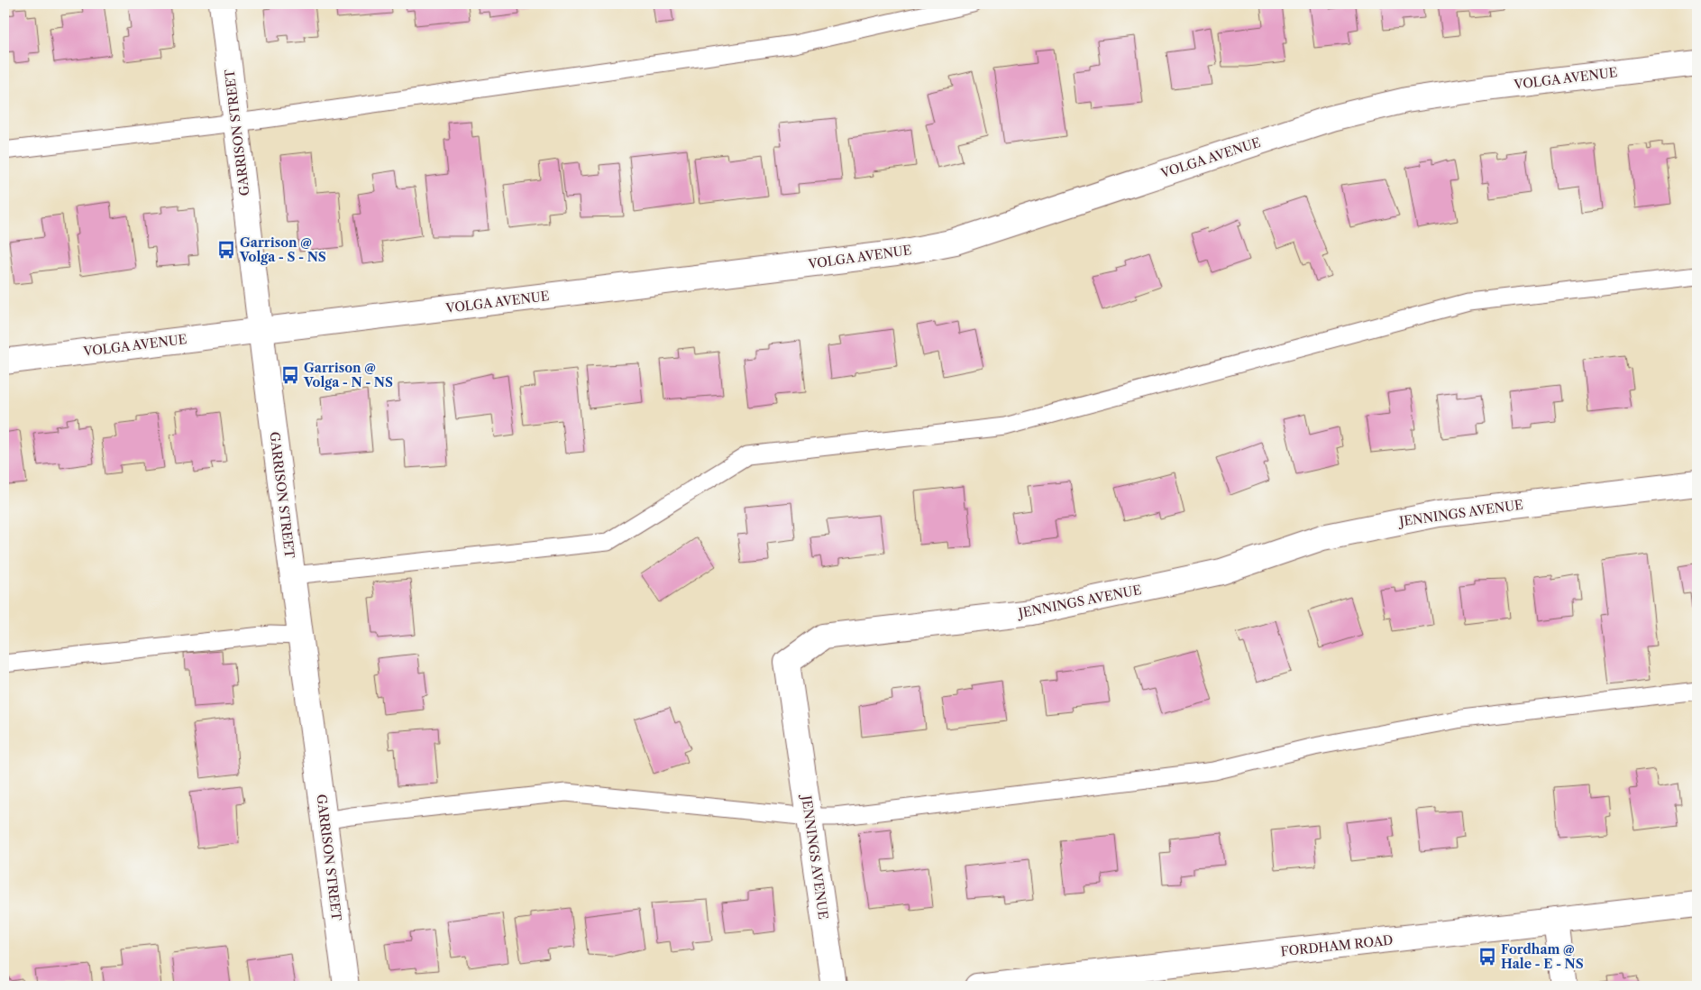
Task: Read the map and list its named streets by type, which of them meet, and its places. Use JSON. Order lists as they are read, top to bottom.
{
  "streets": {
    "street": [
      "VOLGA AVENUE",
      "GARRISON STREET",
      "JENNINGS AVENUE",
      "FORDHAM ROAD"
    ]
  },
  "crossings": [
    ["VOLGA AVENUE", "GARRISON STREET"]
  ],
  "places": {
    "bus stop": ["Garrison @ Volga - S - NS", "Garrison @ Volga - N - NS", "Fordham @ Hale - E - NS"]
  }
}
